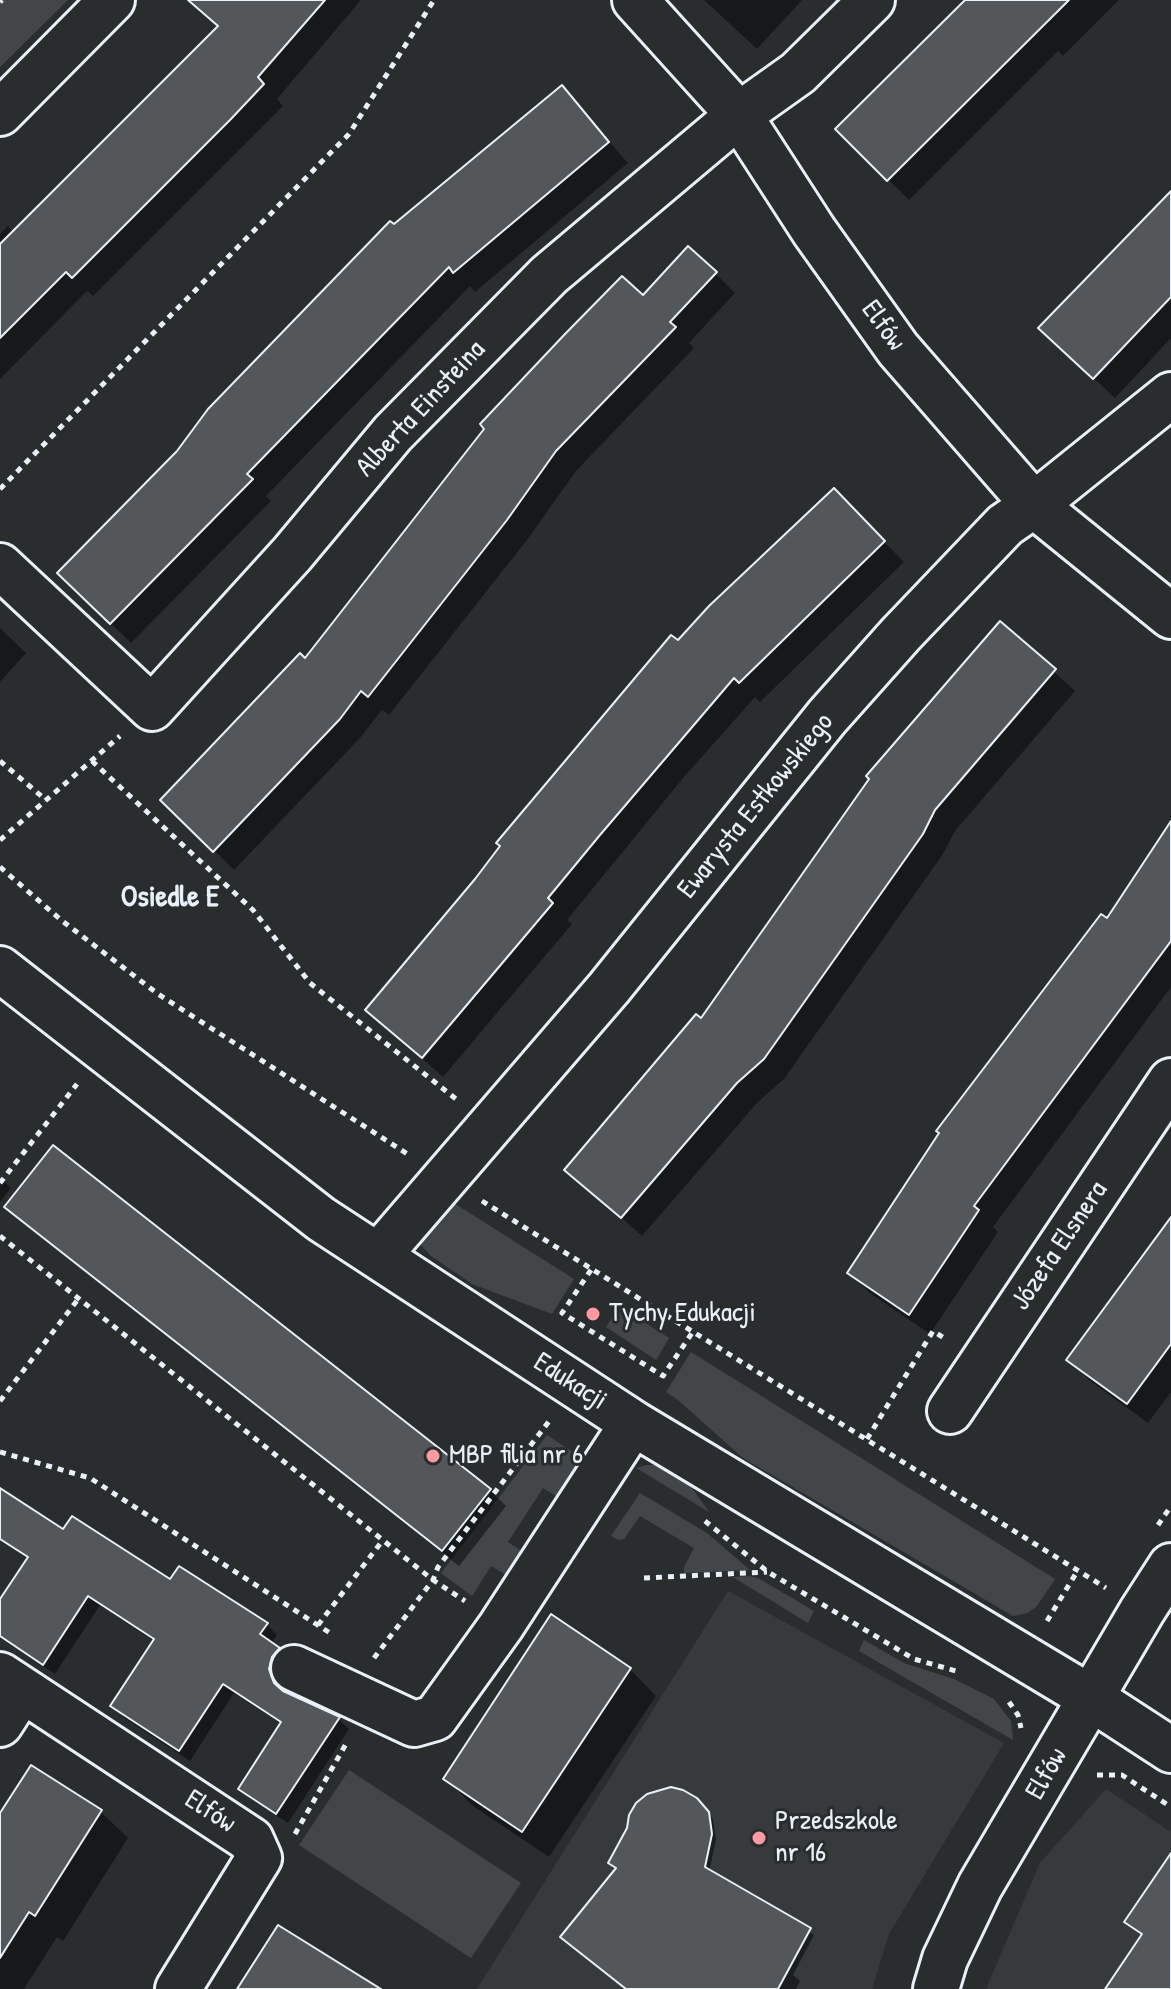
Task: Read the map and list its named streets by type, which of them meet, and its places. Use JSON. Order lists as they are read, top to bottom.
{
  "streets": {
    "street": [
      "Elfów",
      "Alberta Einsteina",
      "Ewarysta Estkowskiego",
      "Józefa Elsnera",
      "Edukacji"
    ]
  },
  "crossings": [
    ["Elfów", "Alberta Einsteina"],
    ["Elfów", "Ewarysta Estkowskiego"],
    ["Elfów", "Edukacji"],
    ["Ewarysta Estkowskiego", "Edukacji"]
  ],
  "districts": ["Osiedle E"],
  "places": ["Tychy Edukacji", "MBP filia nr 6", "Przedszkole nr 16"]
}
